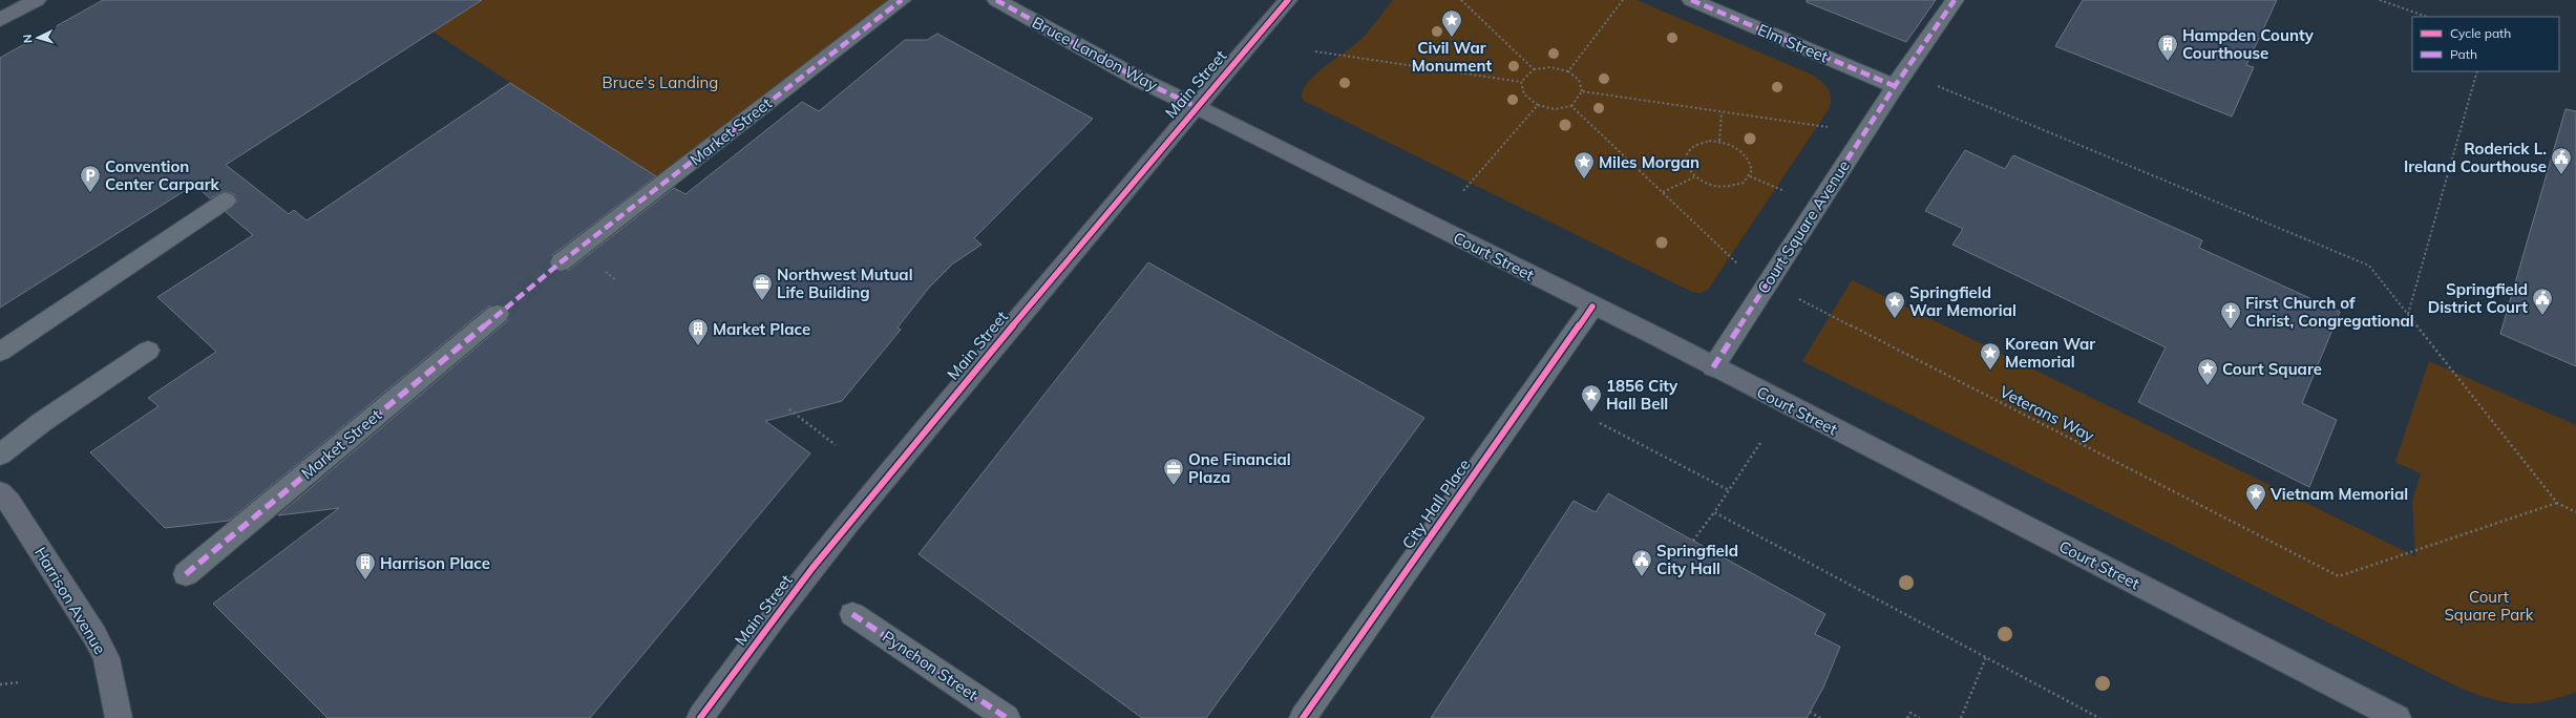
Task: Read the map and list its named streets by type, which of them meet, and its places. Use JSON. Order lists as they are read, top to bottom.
{
  "streets": {
    "main road": ["Main Street", "Court Street", "Harrison Avenue"],
    "street": [
      "Elm Street",
      "Bruce Landon Way",
      "Market Street",
      "Court Square Avenue",
      "City Hall Place",
      "Pynchon Street"
    ],
    "path": ["Veterans Way"]
  },
  "crossings": [
    ["Elm Street", "Court Square Avenue"],
    ["Bruce Landon Way", "Main Street"],
    ["Bruce Landon Way", "Court Street"],
    ["Main Street", "Court Street"],
    ["Court Square Avenue", "Court Street"],
    ["Court Square Avenue", "Veterans Way"],
    ["Court Street", "City Hall Place"]
  ],
  "parks": ["Bruce's Landing", "Court Square Park"],
  "places": {
    "place": [
      "Civil War Monument",
      "Miles Morgan",
      "Springfield War Memorial",
      "Korean War Memorial",
      "Court Square",
      "1856 City Hall Bell",
      "Vietnam Memorial"
    ],
    "building": ["Hampden County Courthouse", "Market Place", "Harrison Place"],
    "public building": ["Roderick L. Ireland Courthouse", "Springfield District Court", "Springfield City Hall"],
    "parking": ["Convention Center Carpark"],
    "office": ["Northwest Mutual Life Building", "One Financial Plaza"],
    "church": ["First Church of Christ, Congregational"]
  },
  "legend": ["Cycle path", "Path"],
  "north": "left"
}
